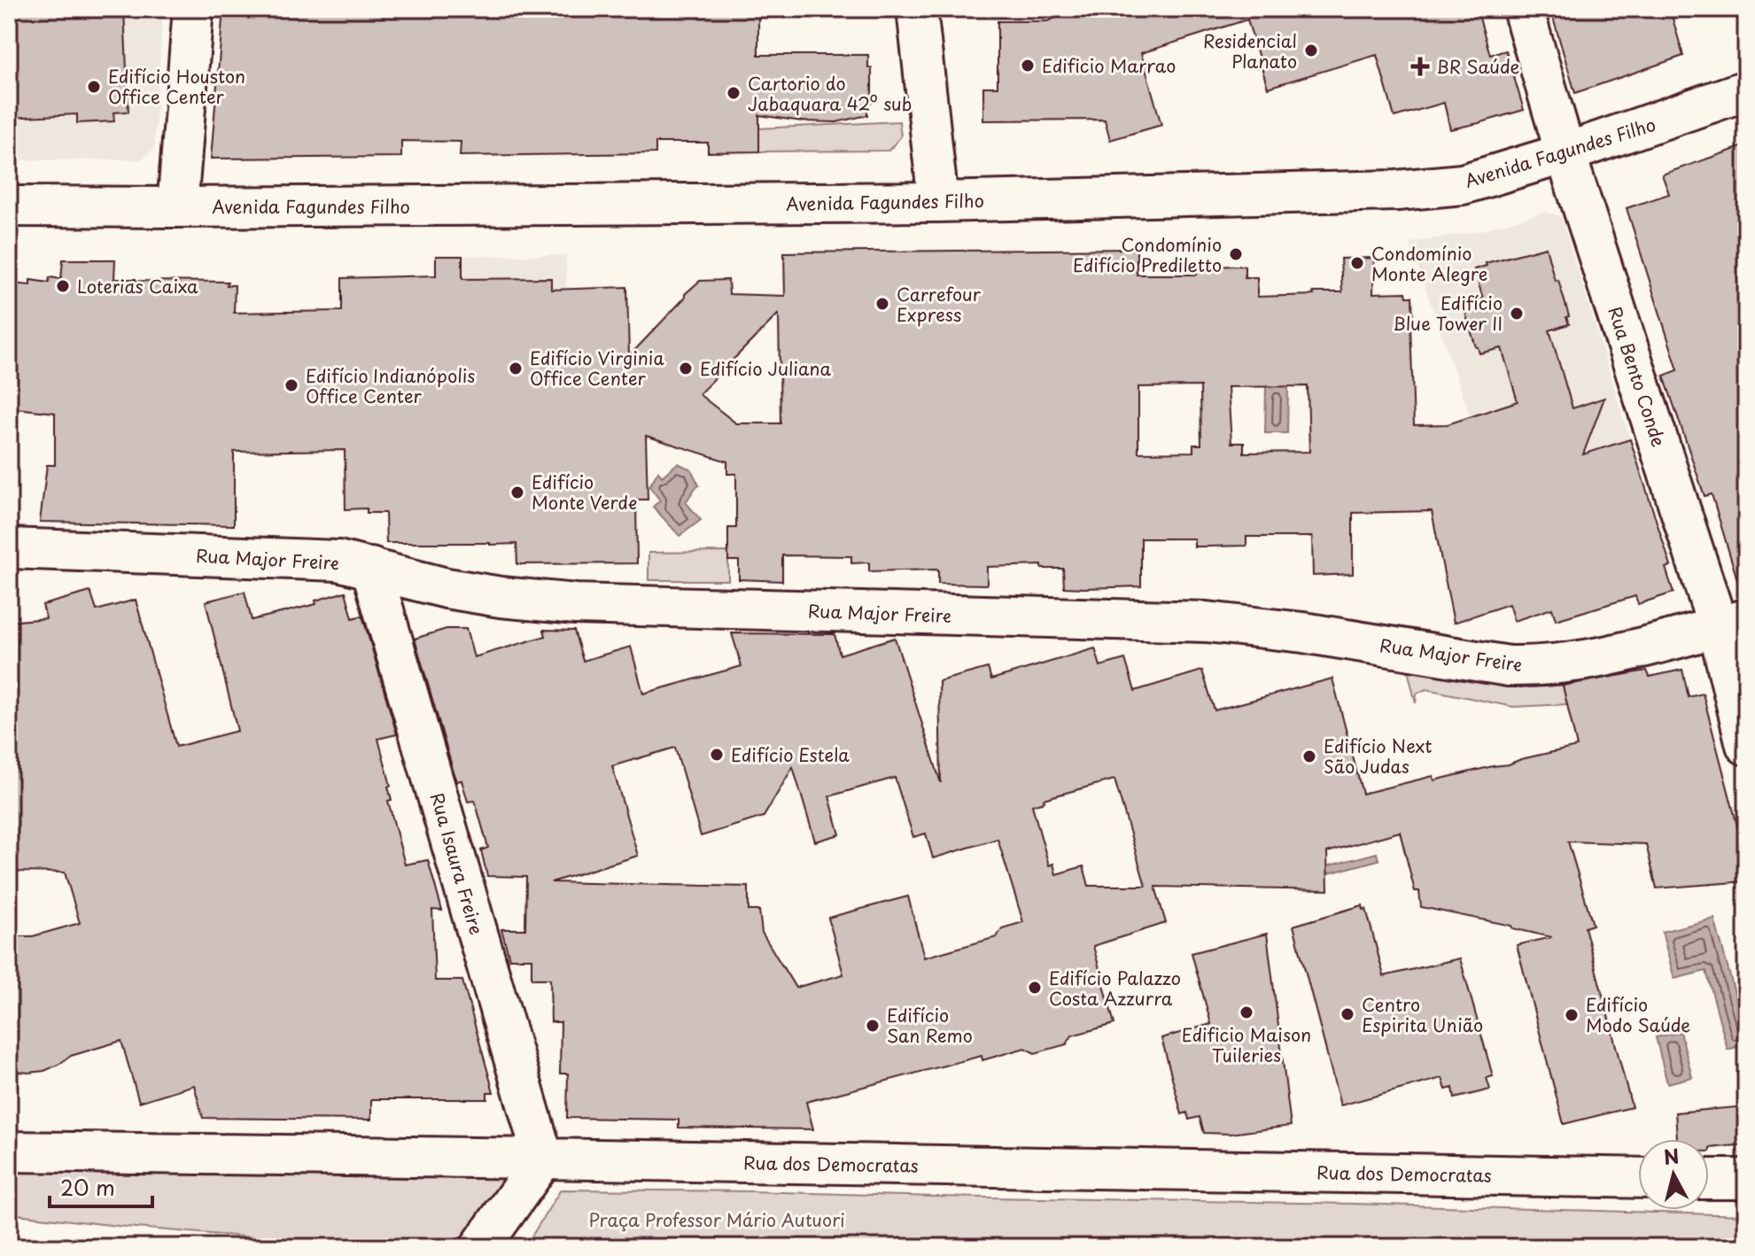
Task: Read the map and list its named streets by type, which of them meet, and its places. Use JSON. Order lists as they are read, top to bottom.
{
  "streets": {
    "street": [
      "Avenida Fagundes Filho",
      "Rua Bento Conde",
      "Rua Major Freire",
      "Rua Isaura Freire",
      "Rua dos Democratas"
    ]
  },
  "crossings": [
    ["Avenida Fagundes Filho", "Rua Bento Conde"],
    ["Rua Bento Conde", "Rua Major Freire"],
    ["Rua Major Freire", "Rua Isaura Freire"],
    ["Rua Isaura Freire", "Rua dos Democratas"]
  ],
  "parks": ["Praça Professor Mário Autuori"],
  "places": {
    "other": [
      "Residencial Planato",
      "Edificio Marrao",
      "Edifício Houston Office Center",
      "Cartorio do Jabaquara 42º sub",
      "Condomínio Edifício Prediletto",
      "Condomínio Monte Alegre",
      "Loterias Caixa",
      "Carrefour Express",
      "Edifício Blue Tower II",
      "Edifício Virginia Office Center",
      "Edifício Juliana",
      "Edifício Indianópolis Office Center",
      "Edifício Monte Verde",
      "Edifício Estela",
      "Edifício Next São Judas",
      "Edifício Palazzo Costa Azzurra",
      "Edificio Maison Tuileries",
      "Centro Espirita União",
      "Edifício Modo Saúde",
      "Edifício San Remo"
    ],
    "health": ["BR Saúde"]
  },
  "scale_bar": "20 m",
  "north": "top"
}
